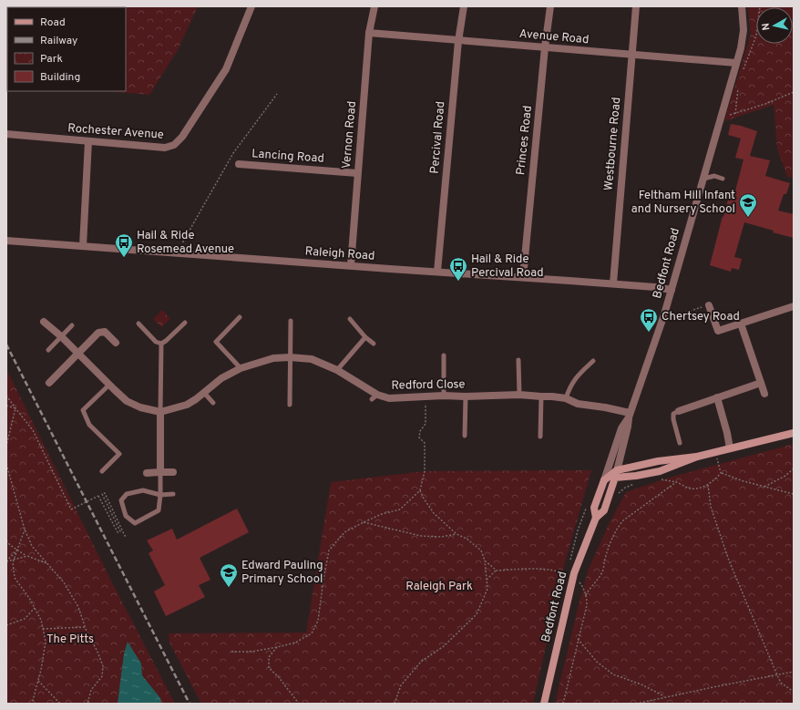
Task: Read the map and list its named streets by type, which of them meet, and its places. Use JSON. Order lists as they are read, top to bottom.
{
  "streets": {
    "street": [
      "Avenue Road",
      "Rochester Avenue",
      "Vernon Road",
      "Percival Road",
      "Princes Road",
      "Westbourne Road",
      "Lancing Road",
      "Raleigh Road",
      "Bedfont Road",
      "Redford Close"
    ]
  },
  "crossings": [
    ["Avenue Road", "Vernon Road"],
    ["Avenue Road", "Percival Road"],
    ["Avenue Road", "Princes Road"],
    ["Avenue Road", "Westbourne Road"],
    ["Avenue Road", "Bedfont Road"],
    ["Vernon Road", "Lancing Road"],
    ["Vernon Road", "Raleigh Road"],
    ["Percival Road", "Raleigh Road"],
    ["Princes Road", "Raleigh Road"],
    ["Westbourne Road", "Raleigh Road"],
    ["Raleigh Road", "Bedfont Road"],
    ["Bedfont Road", "Redford Close"]
  ],
  "parks": ["Raleigh Park", "The Pitts"],
  "places": {
    "school or university": ["Feltham Hill Infant and Nursery School", "Edward Pauling Primary School"],
    "bus stop": ["Hail & Ride Rosemead Avenue", "Hail & Ride Percival Road", "Chertsey Road"]
  },
  "legend": [
    "Road",
    "Railway",
    "Park",
    "Building"
  ],
  "north": "left"
}
